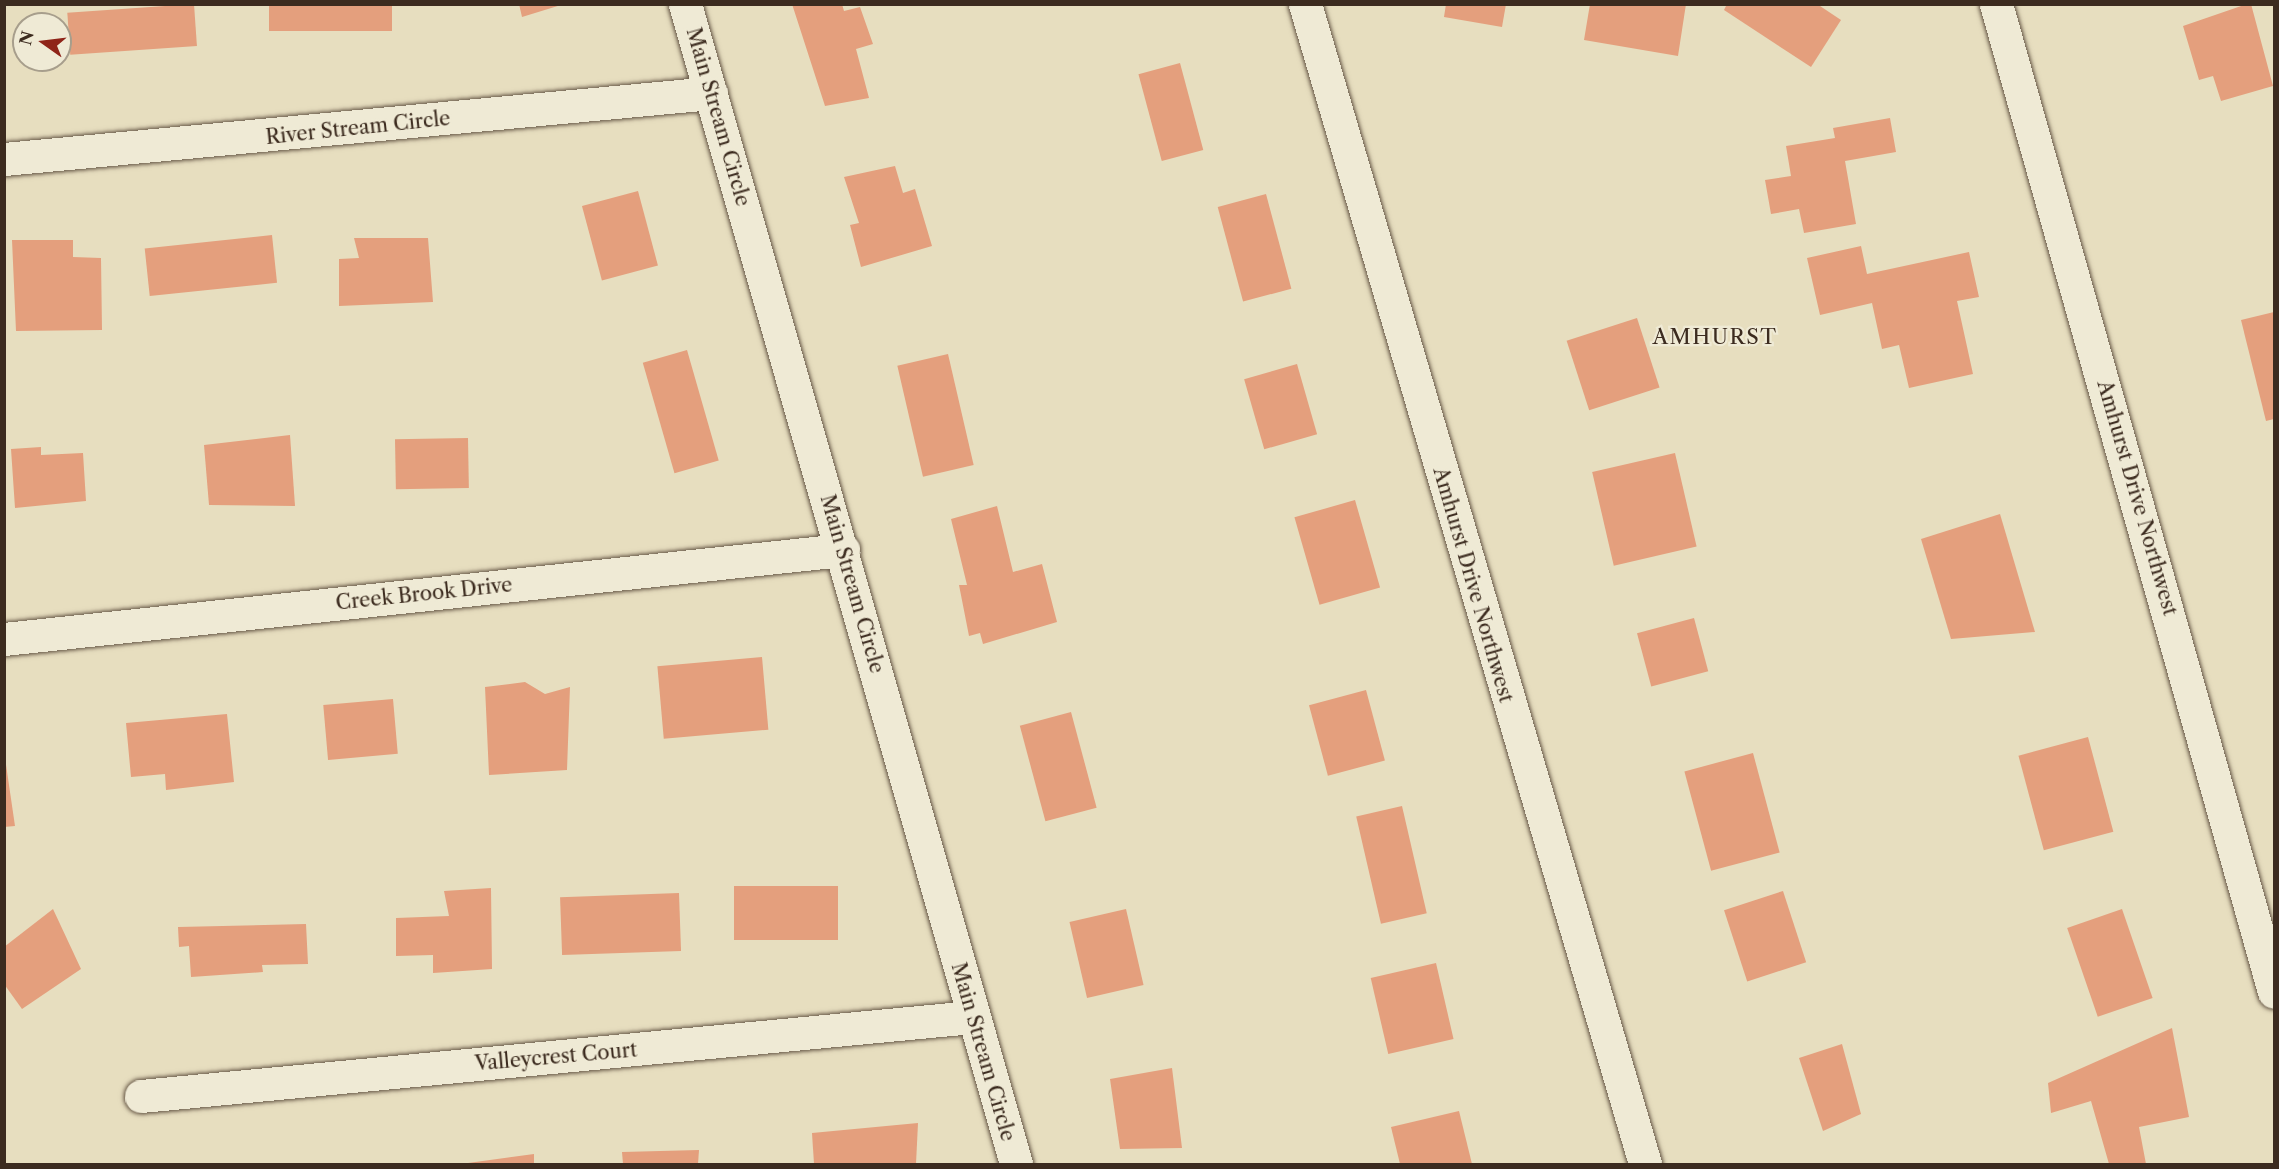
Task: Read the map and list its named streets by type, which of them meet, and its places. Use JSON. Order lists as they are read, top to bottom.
{
  "streets": {
    "street": [
      "Main Stream Circle",
      "River Stream Circle",
      "Amhurst Drive Northwest",
      "Creek Brook Drive",
      "Valleycrest Court"
    ]
  },
  "crossings": [
    ["Main Stream Circle", "River Stream Circle"],
    ["Main Stream Circle", "Creek Brook Drive"],
    ["Main Stream Circle", "Valleycrest Court"]
  ],
  "districts": ["AMHURST"],
  "north": "left"
}
